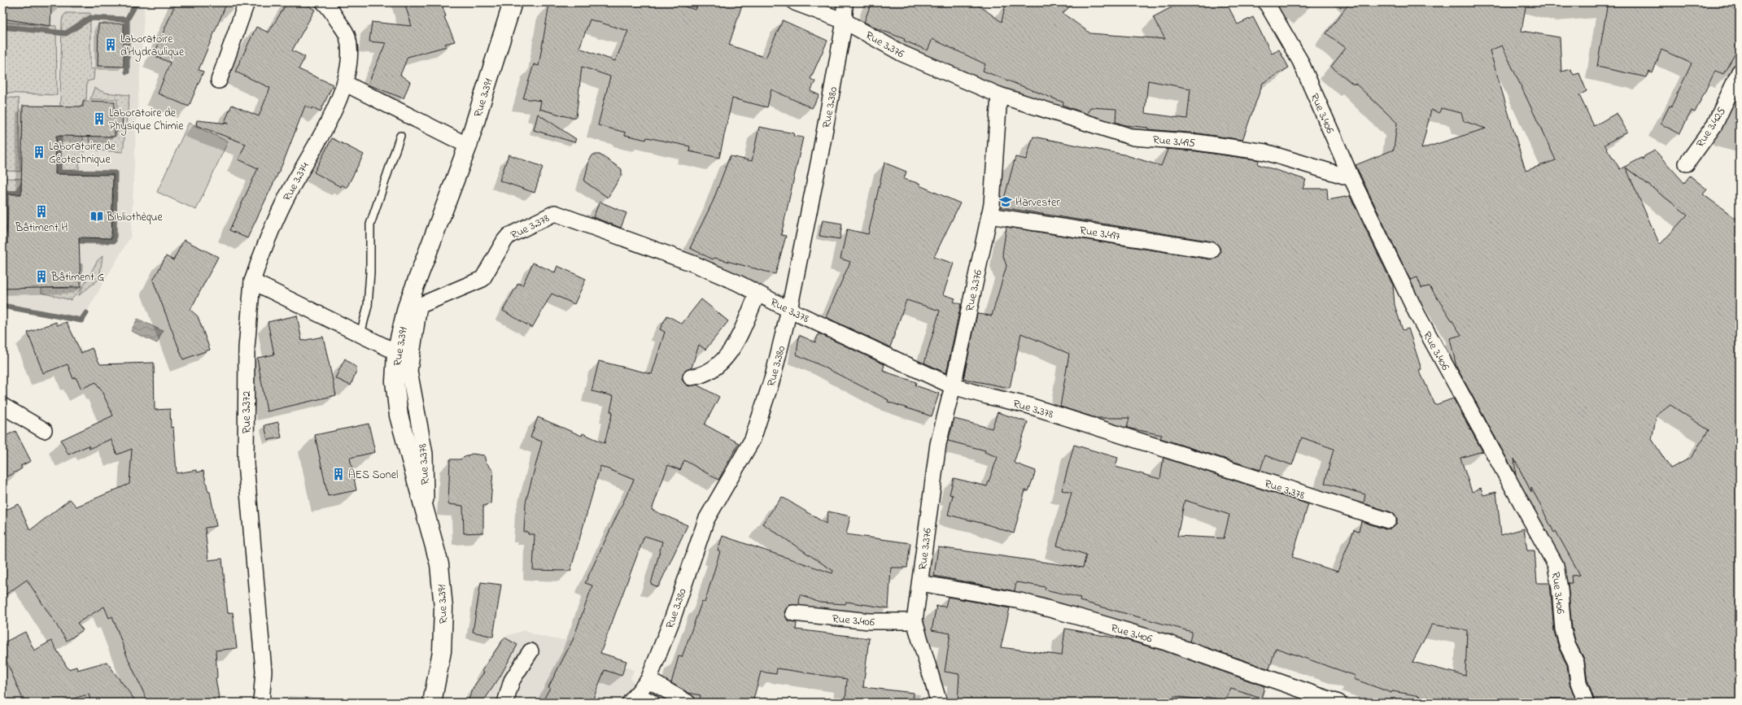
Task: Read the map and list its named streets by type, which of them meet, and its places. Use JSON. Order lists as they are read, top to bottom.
{
  "streets": {
    "main road": ["Rue 3.391"],
    "street": [
      "Rue 3.376",
      "Rue 3.380",
      "Rue 3.406",
      "Rue 3.425",
      "Rue 3.495",
      "Rue 3.374",
      "Rue 3.378",
      "Rue 3.497",
      "Rue 3.372"
    ]
  },
  "crossings": [
    ["Rue 3.376", "Rue 3.380"],
    ["Rue 3.376", "Rue 3.406"],
    ["Rue 3.376", "Rue 3.495"],
    ["Rue 3.376", "Rue 3.378"],
    ["Rue 3.376", "Rue 3.497"],
    ["Rue 3.391", "Rue 3.378"],
    ["Rue 3.380", "Rue 3.378"],
    ["Rue 3.406", "Rue 3.495"],
    ["Rue 3.374", "Rue 3.372"]
  ],
  "places": {
    "building": [
      "Laboratoire d'Hydraulique",
      "Laboratoire de Physique Chimie",
      "Laboratoire de Géotechnique",
      "Bâtiment H",
      "Bâtiment G",
      "AES Sonel"
    ],
    "school or university": ["Harvester"],
    "library": ["Bibliothèque"]
  }
}
